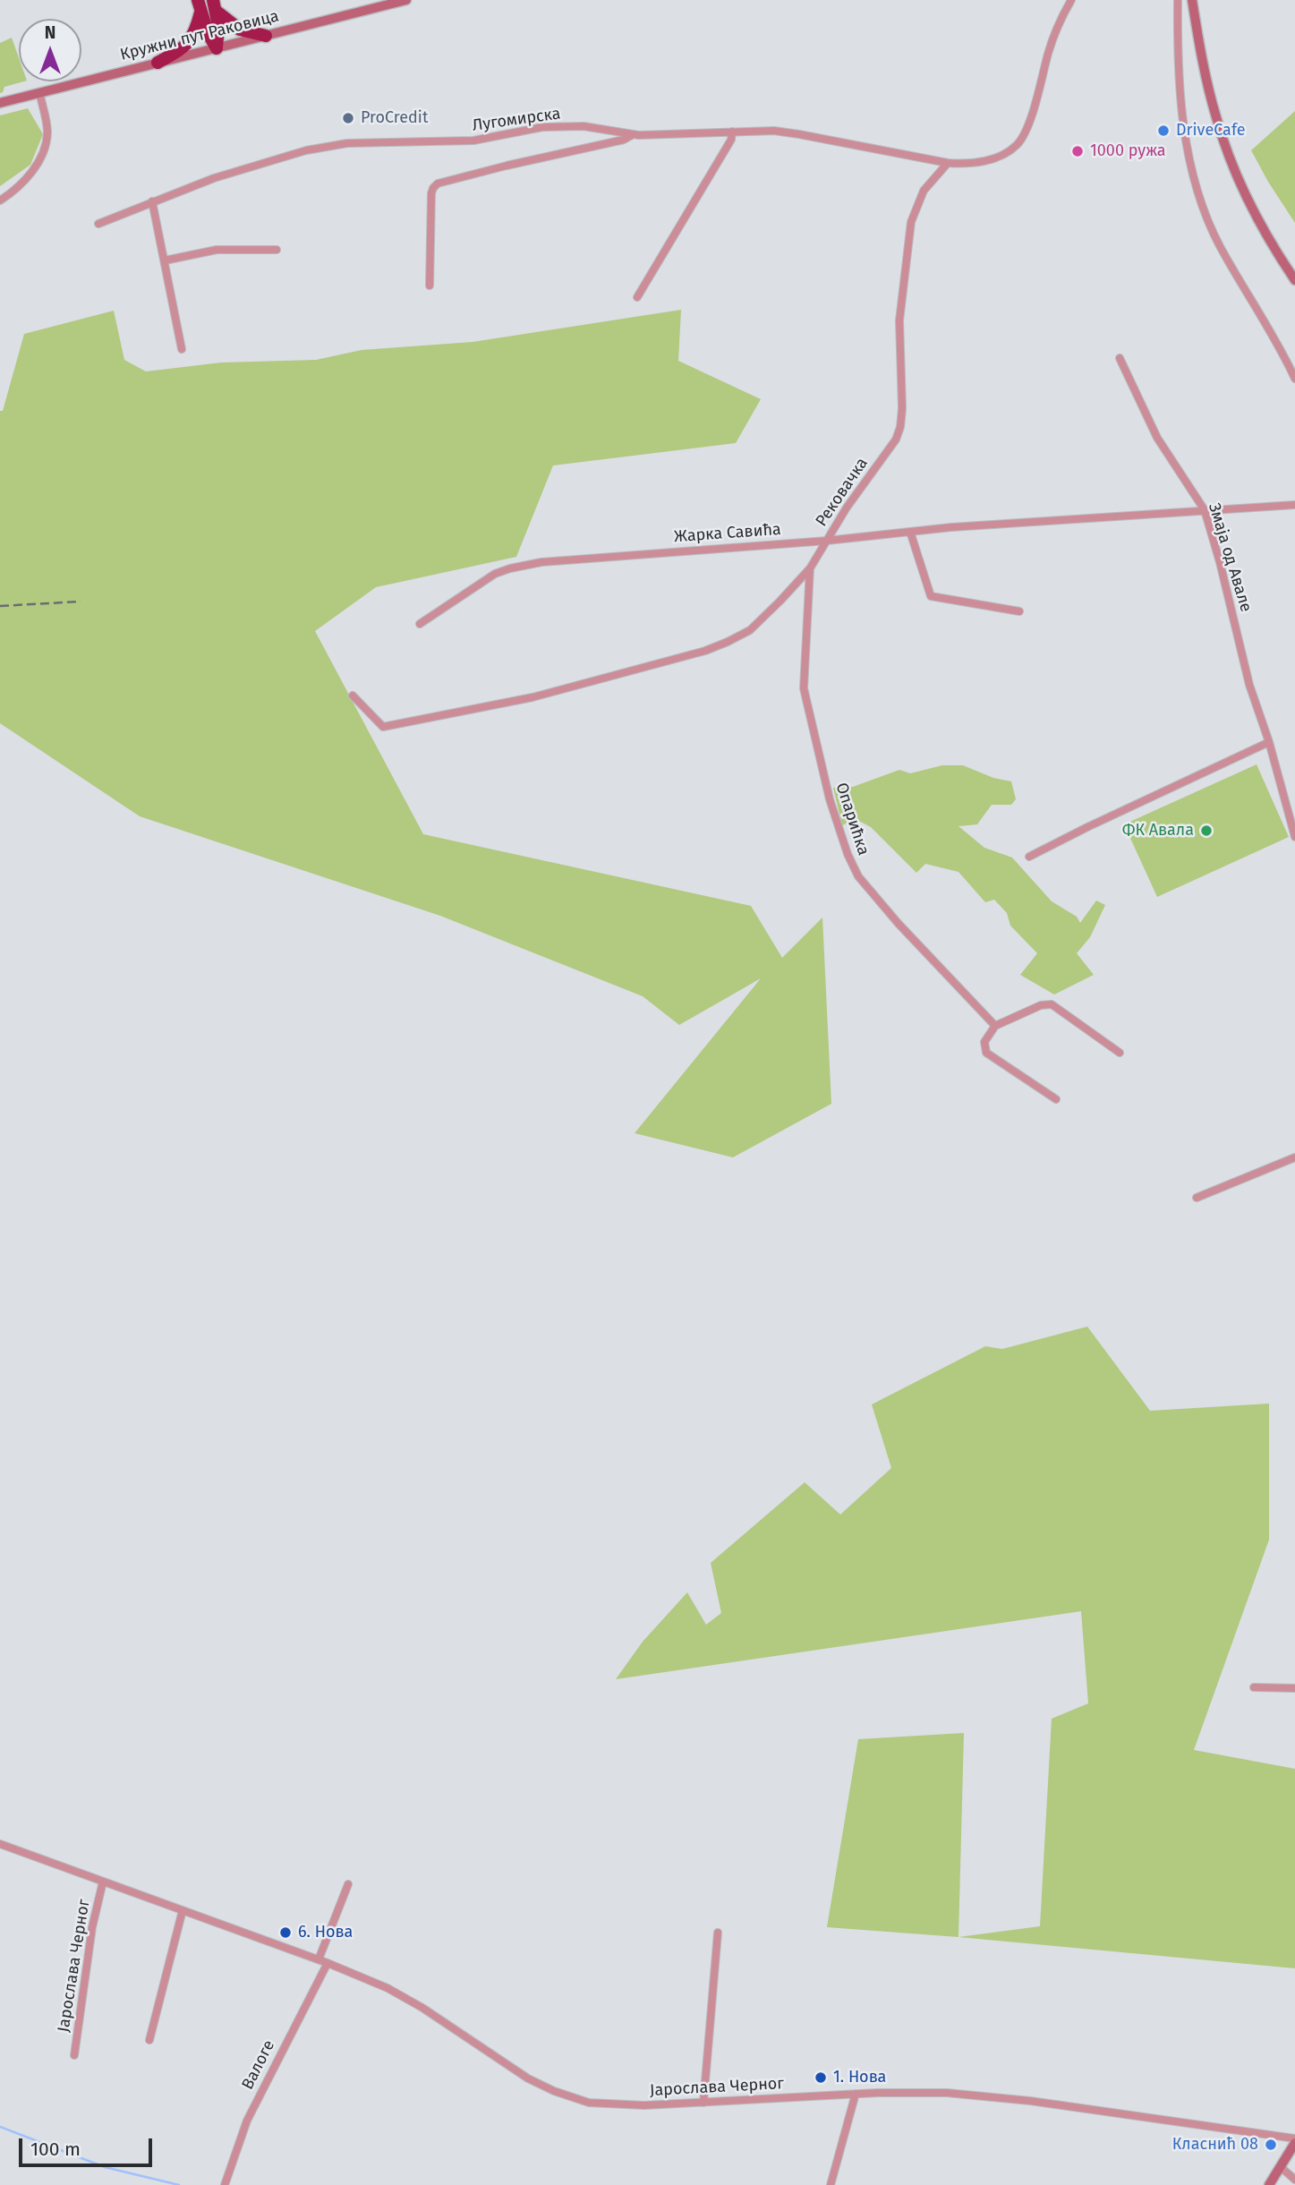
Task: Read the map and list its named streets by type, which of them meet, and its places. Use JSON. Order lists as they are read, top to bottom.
{
  "streets": {
    "main road": ["Кружни пут Раковица"],
    "street": [
      "Лугомирска",
      "Рековачка",
      "Жарка Савића",
      "Змаја од Авале",
      "Опарићка",
      "Јарослава Черног",
      "Валоге"
    ]
  },
  "crossings": [
    ["Лугомирска", "Рековачка"],
    ["Рековачка", "Жарка Савића"],
    ["Рековачка", "Опарићка"],
    ["Жарка Савића", "Змаја од Авале"],
    ["Јарослава Черног", "Валоге"]
  ],
  "places": [
    "ProCredit",
    "DriveCafe",
    "1000 ружа",
    "ФК Авала",
    "6. Нова",
    "1. Нова",
    "Класнић 08"
  ],
  "scale_bar": "100 m",
  "north": "top"
}
